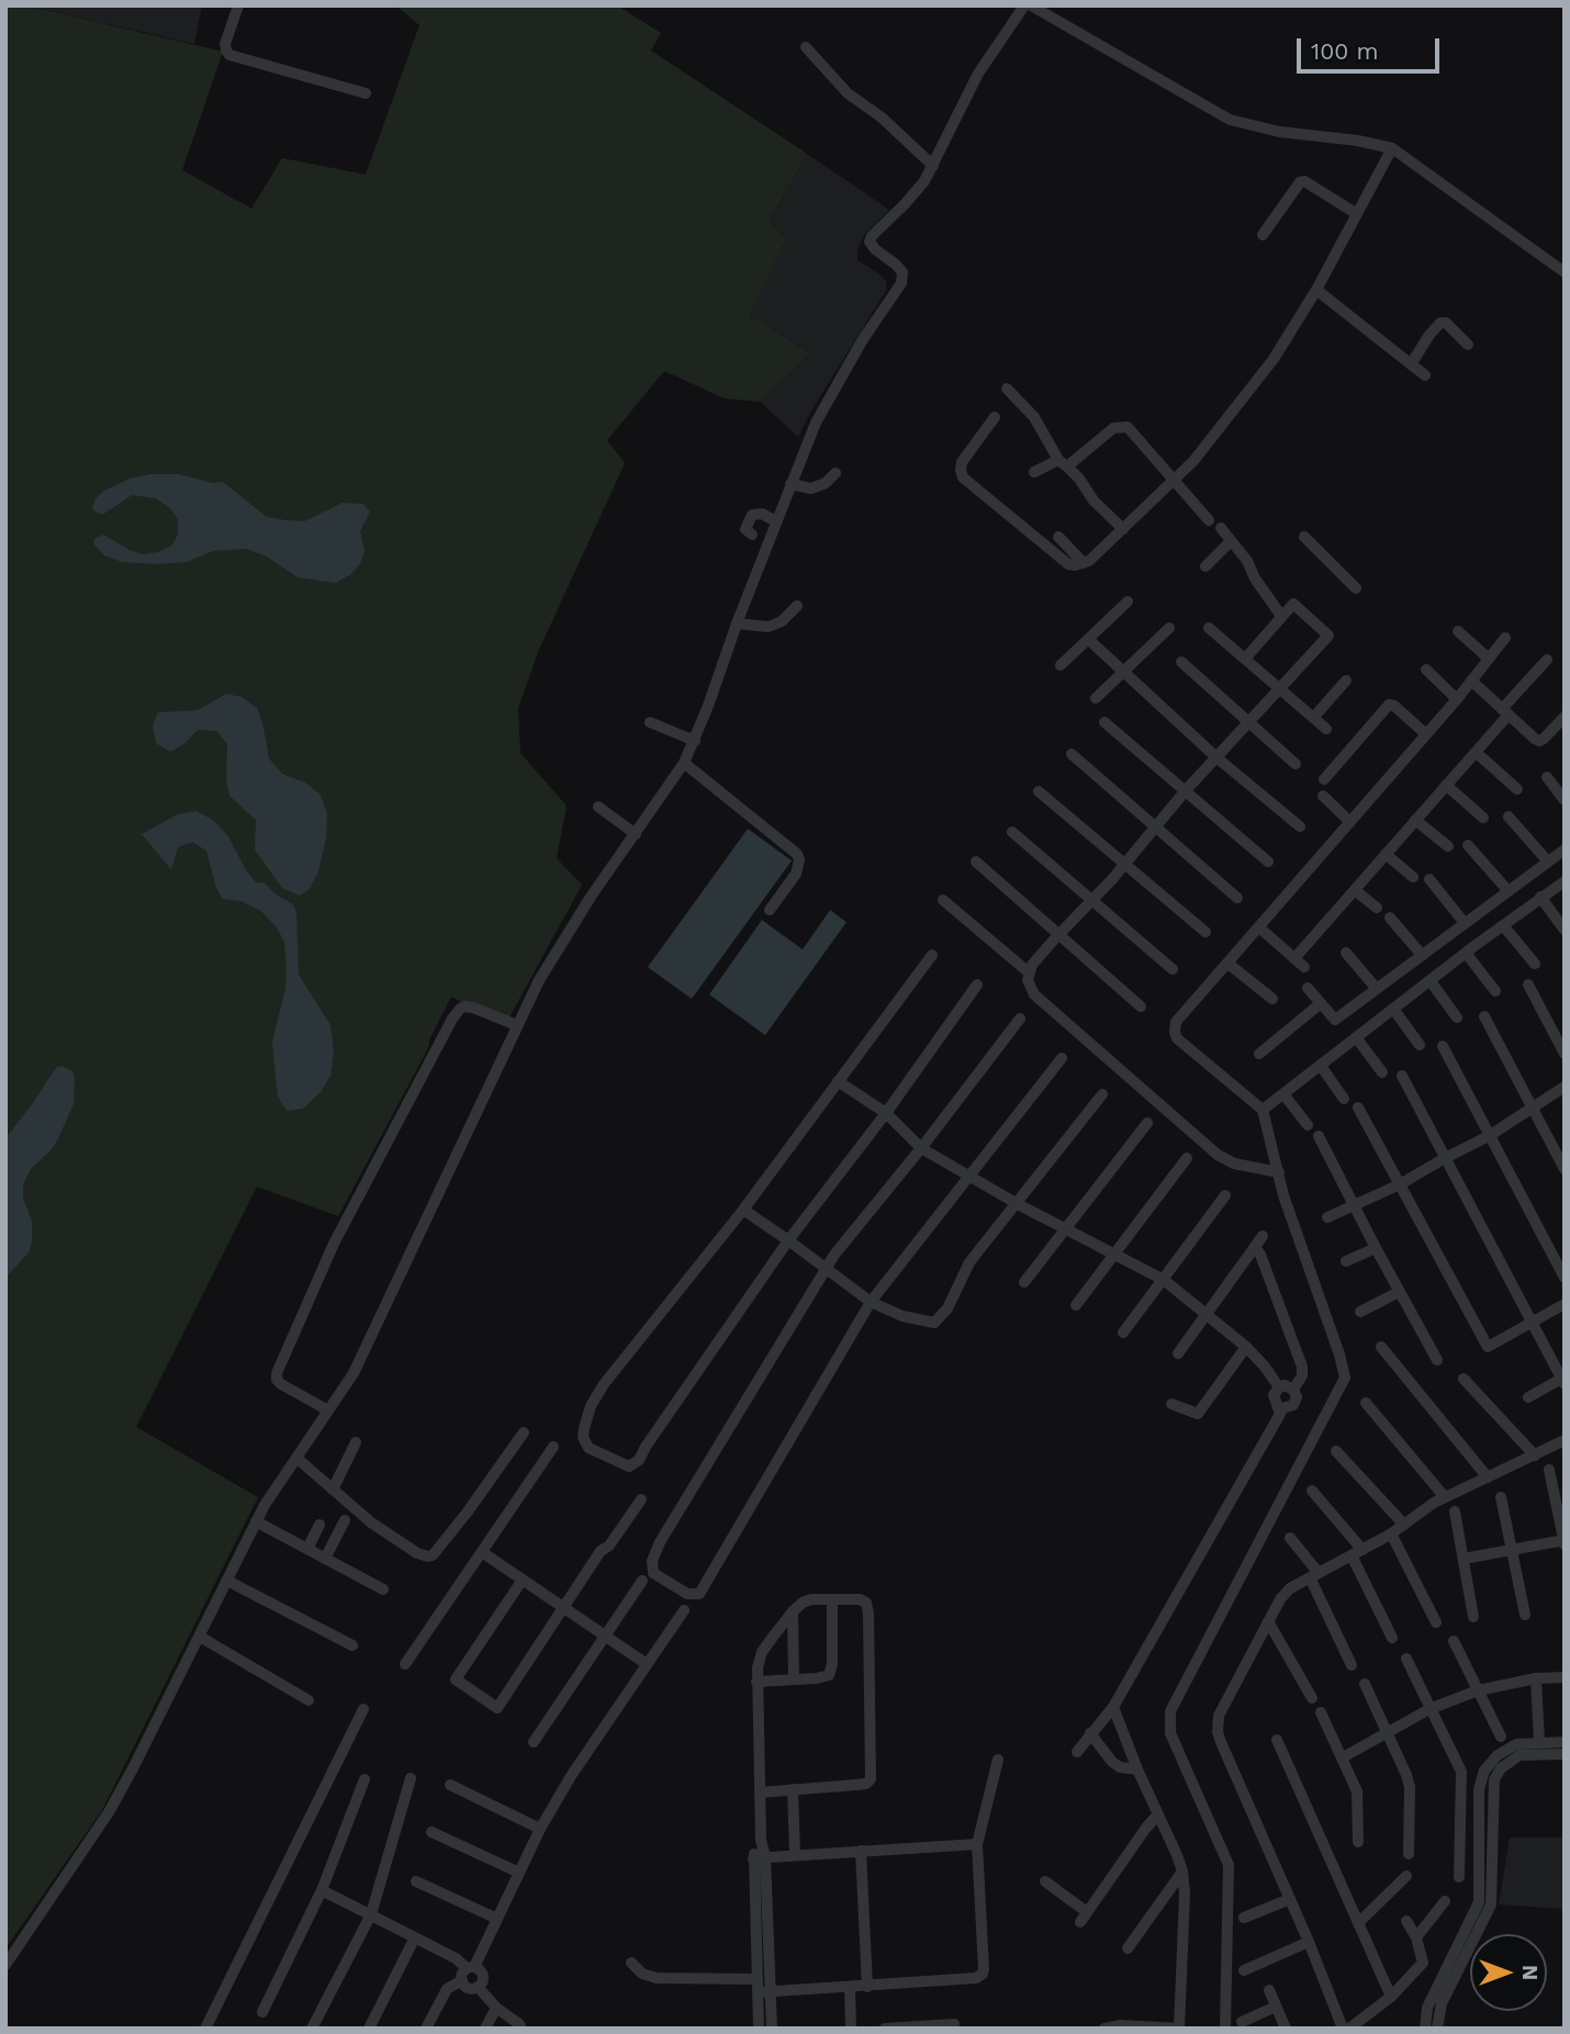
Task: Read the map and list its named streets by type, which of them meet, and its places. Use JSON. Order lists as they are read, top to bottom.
{
  "scale_bar": "100 m",
  "north": "right"
}
